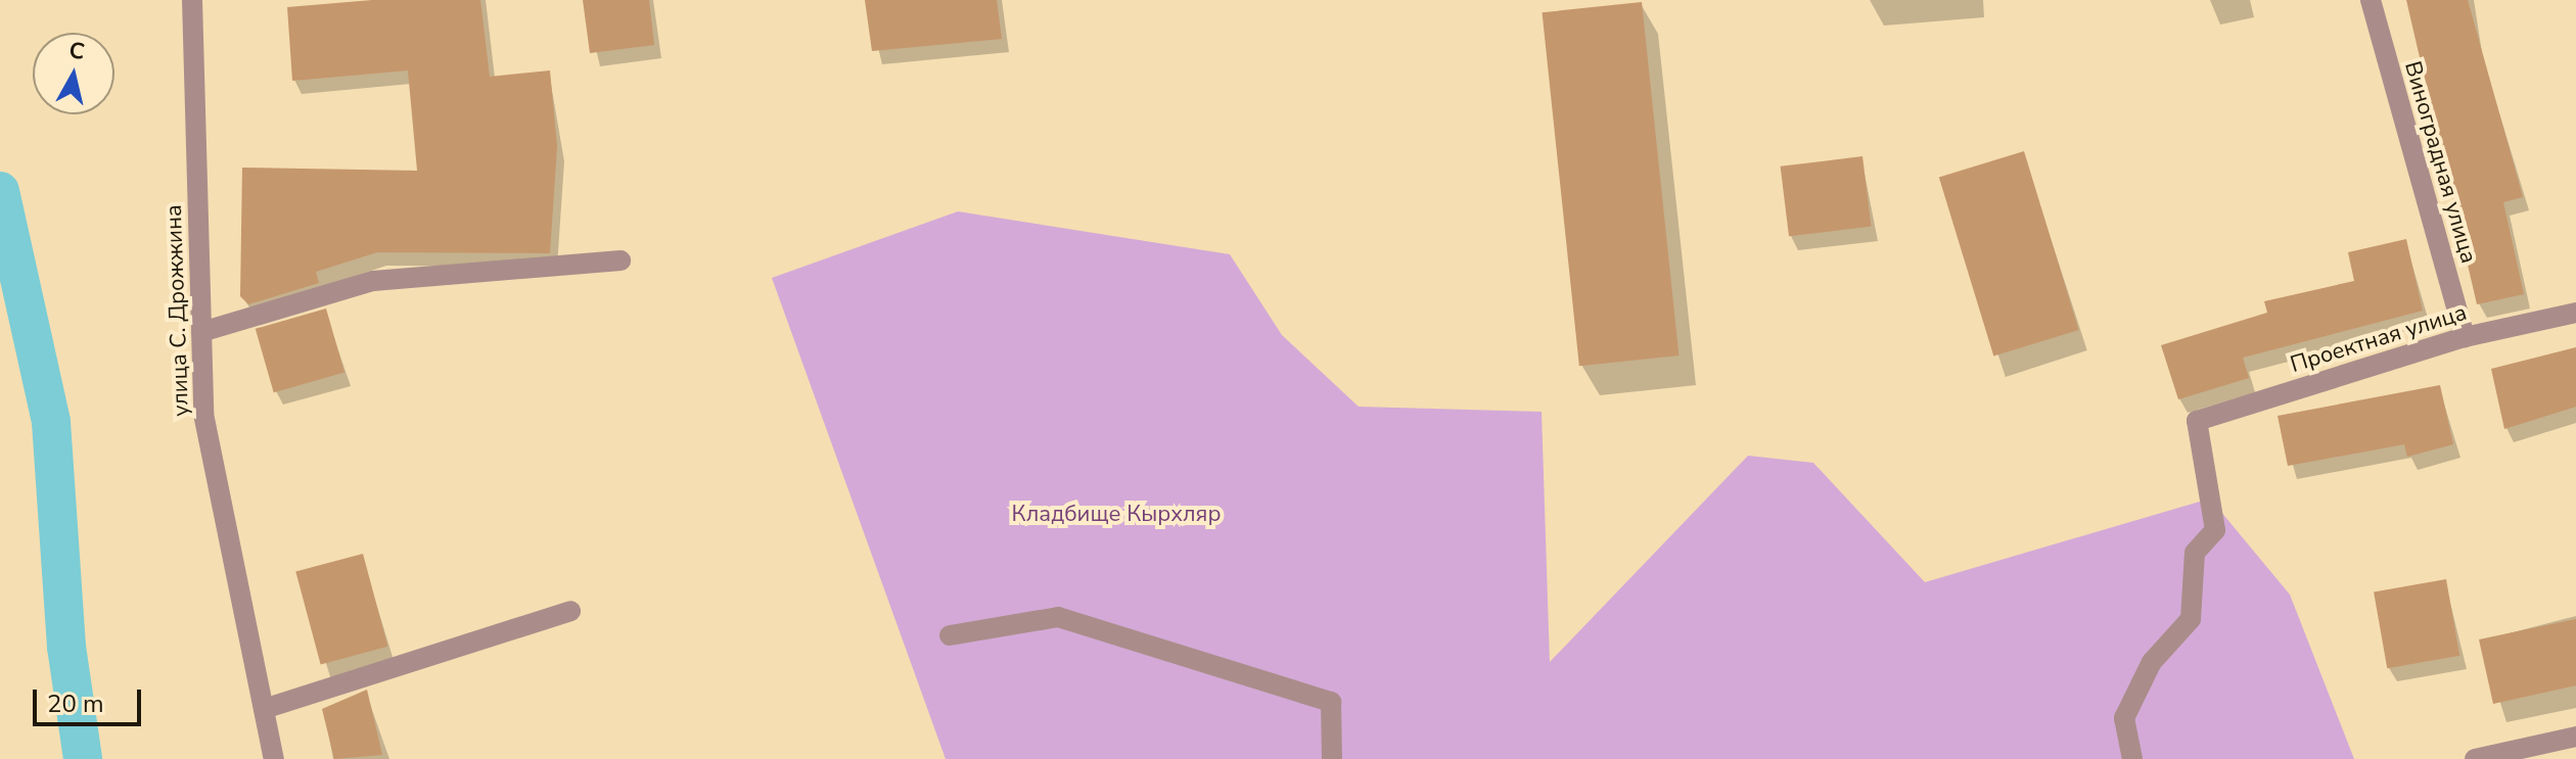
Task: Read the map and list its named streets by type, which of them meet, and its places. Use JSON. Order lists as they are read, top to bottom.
{
  "streets": {
    "street": ["Виноградная улица", "улица С. Дрожжина", "Проектная улица"]
  },
  "crossings": [
    ["Виноградная улица", "Проектная улица"]
  ],
  "parks": ["Кладбище Кырхляр"],
  "scale_bar": "20 m",
  "north": "top"
}
